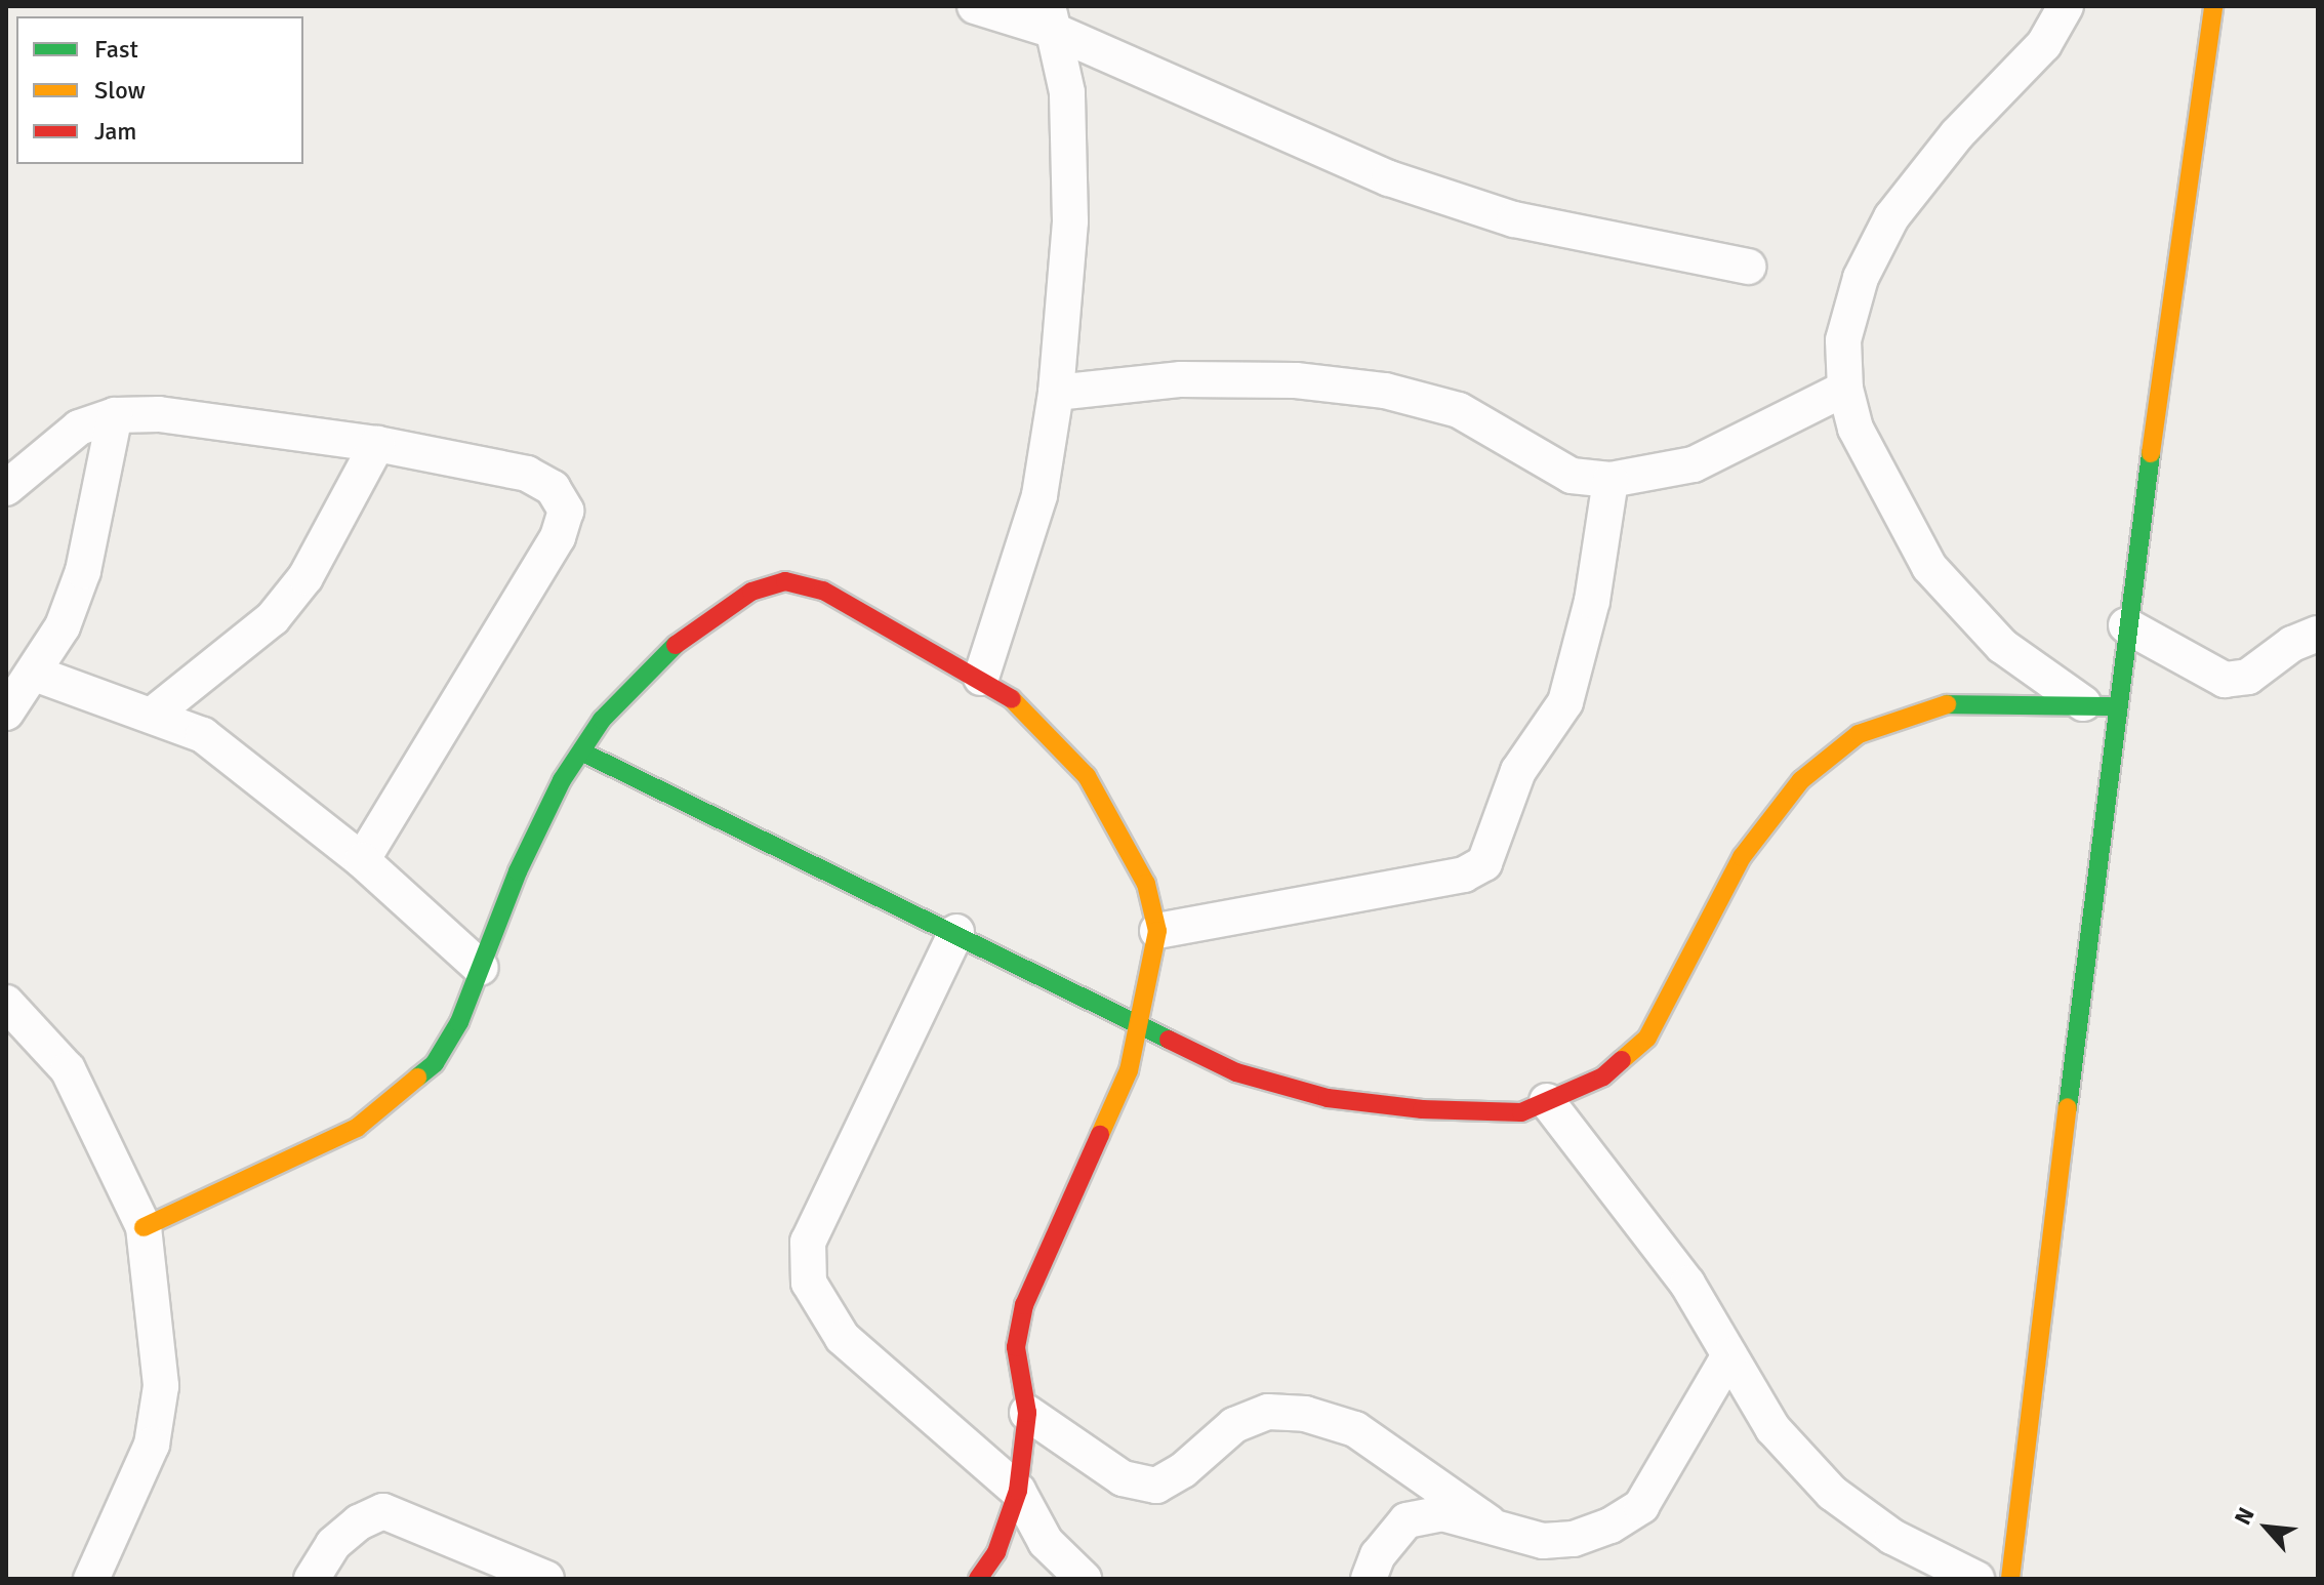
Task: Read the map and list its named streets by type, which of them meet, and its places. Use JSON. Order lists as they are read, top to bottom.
{
  "legend": ["Fast", "Slow", "Jam"],
  "north": "top left"
}
